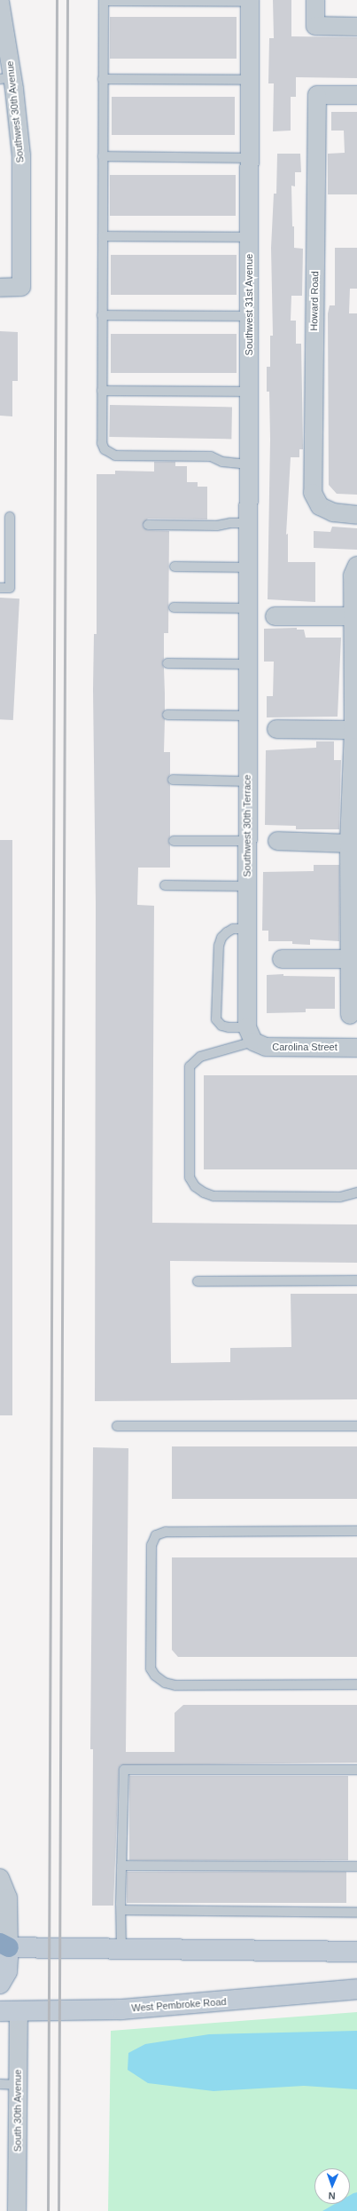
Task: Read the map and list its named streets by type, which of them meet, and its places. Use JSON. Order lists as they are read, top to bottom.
{
  "streets": {
    "main road": ["West Pembroke Road"],
    "street": [
      "Southwest 30th Avenue",
      "Howard Road",
      "Southwest 31st Avenue",
      "Southwest 30th Terrace",
      "Carolina Street",
      "South 30th Avenue"
    ]
  },
  "crossings": [
    ["Southwest 31st Avenue", "Southwest 30th Terrace"],
    ["Southwest 30th Terrace", "Carolina Street"],
    ["West Pembroke Road", "South 30th Avenue"]
  ],
  "north": "bottom"
}
